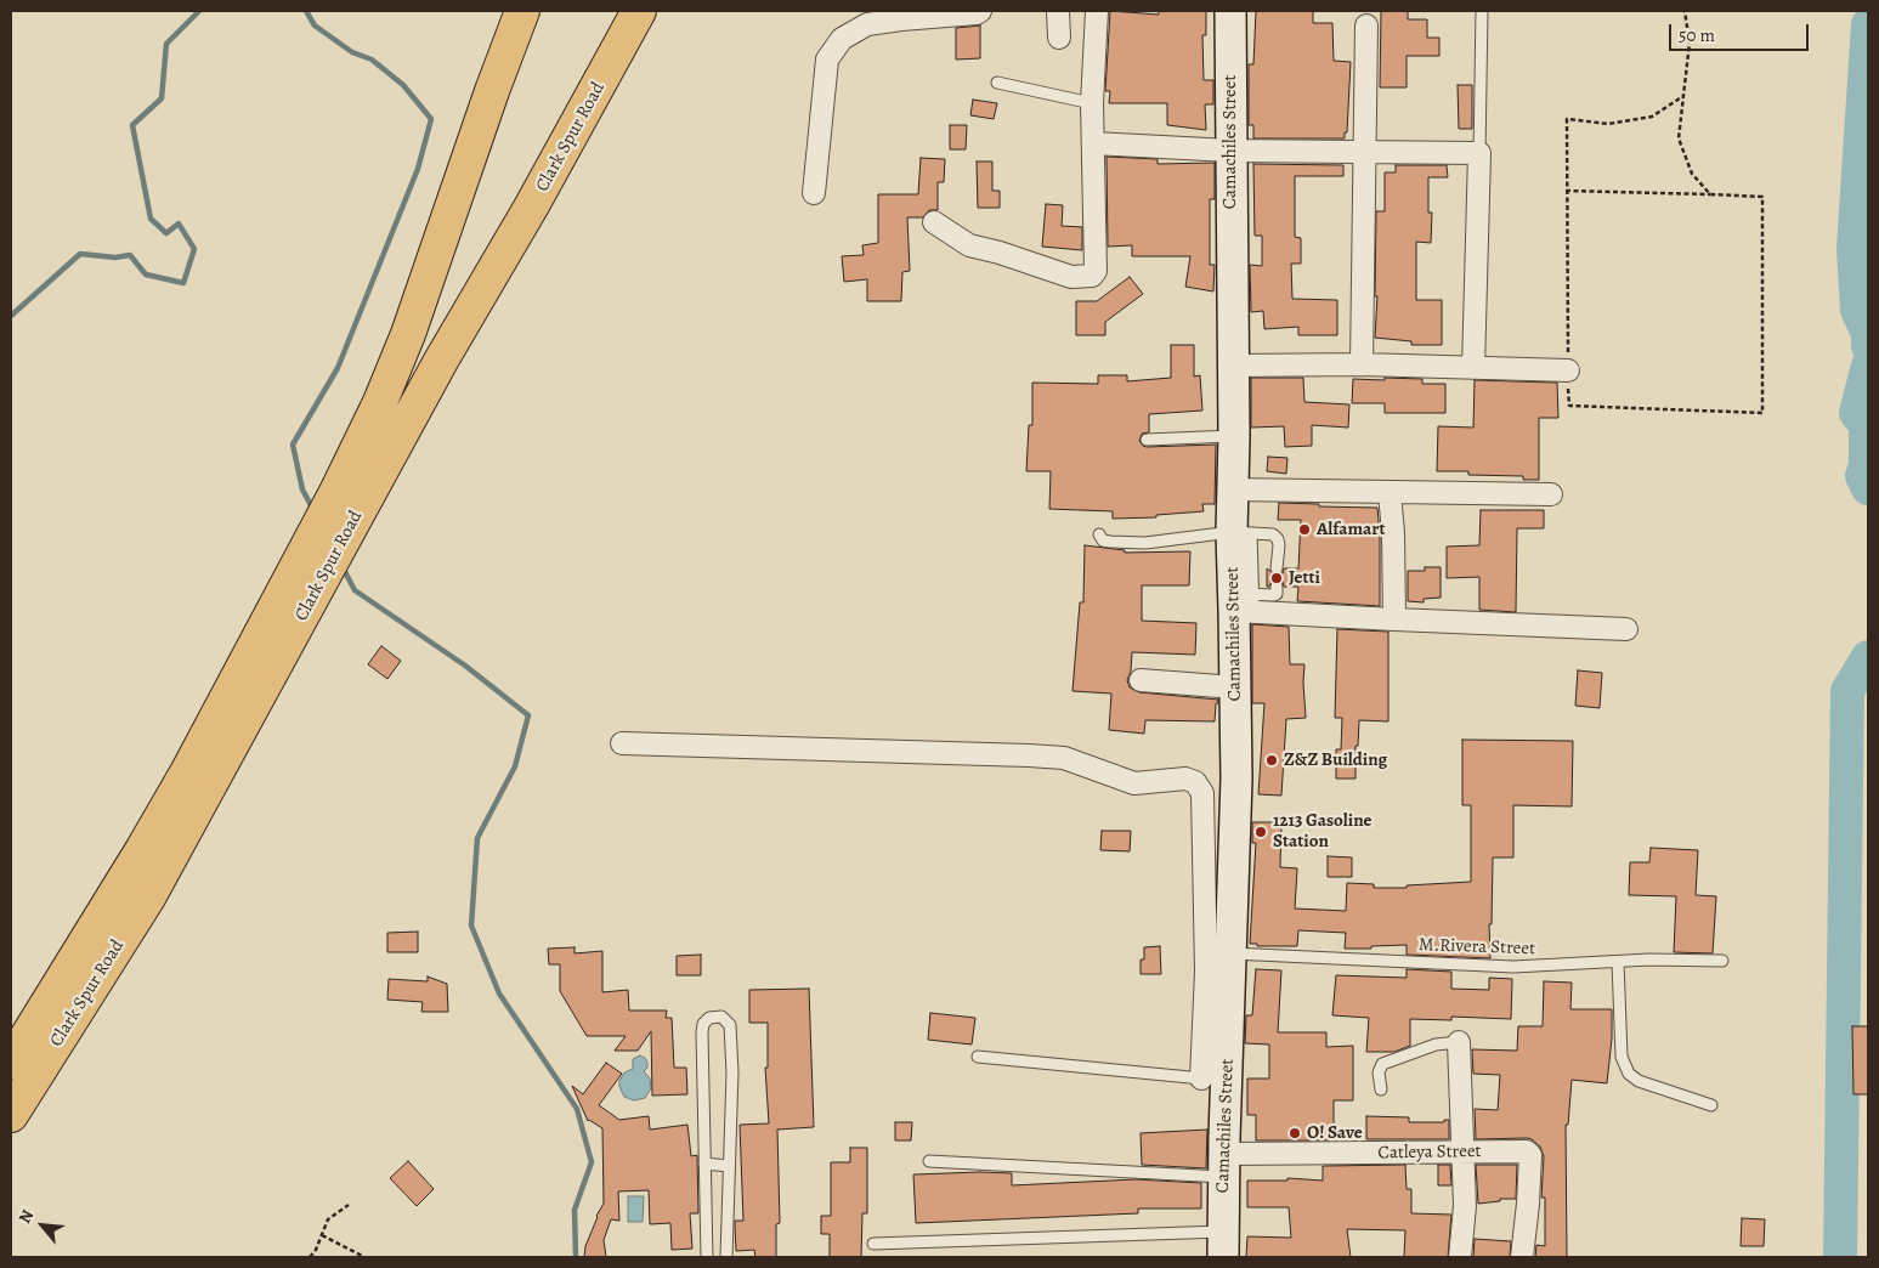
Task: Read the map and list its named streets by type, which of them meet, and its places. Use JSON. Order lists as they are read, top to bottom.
{
  "streets": {
    "highway": ["Clark Spur Road"],
    "street": ["Camachiles Street", "Catleya Street"],
    "lane": ["M.Rivera Street"]
  },
  "crossings": [
    ["Camachiles Street", "M.Rivera Street"],
    ["Camachiles Street", "Catleya Street"]
  ],
  "places": [
    "Alfamart",
    "Jetti",
    "Z&Z Building",
    "1213 Gasoline Station",
    "O! Save"
  ],
  "scale_bar": "50 m",
  "north": "top left"
}
